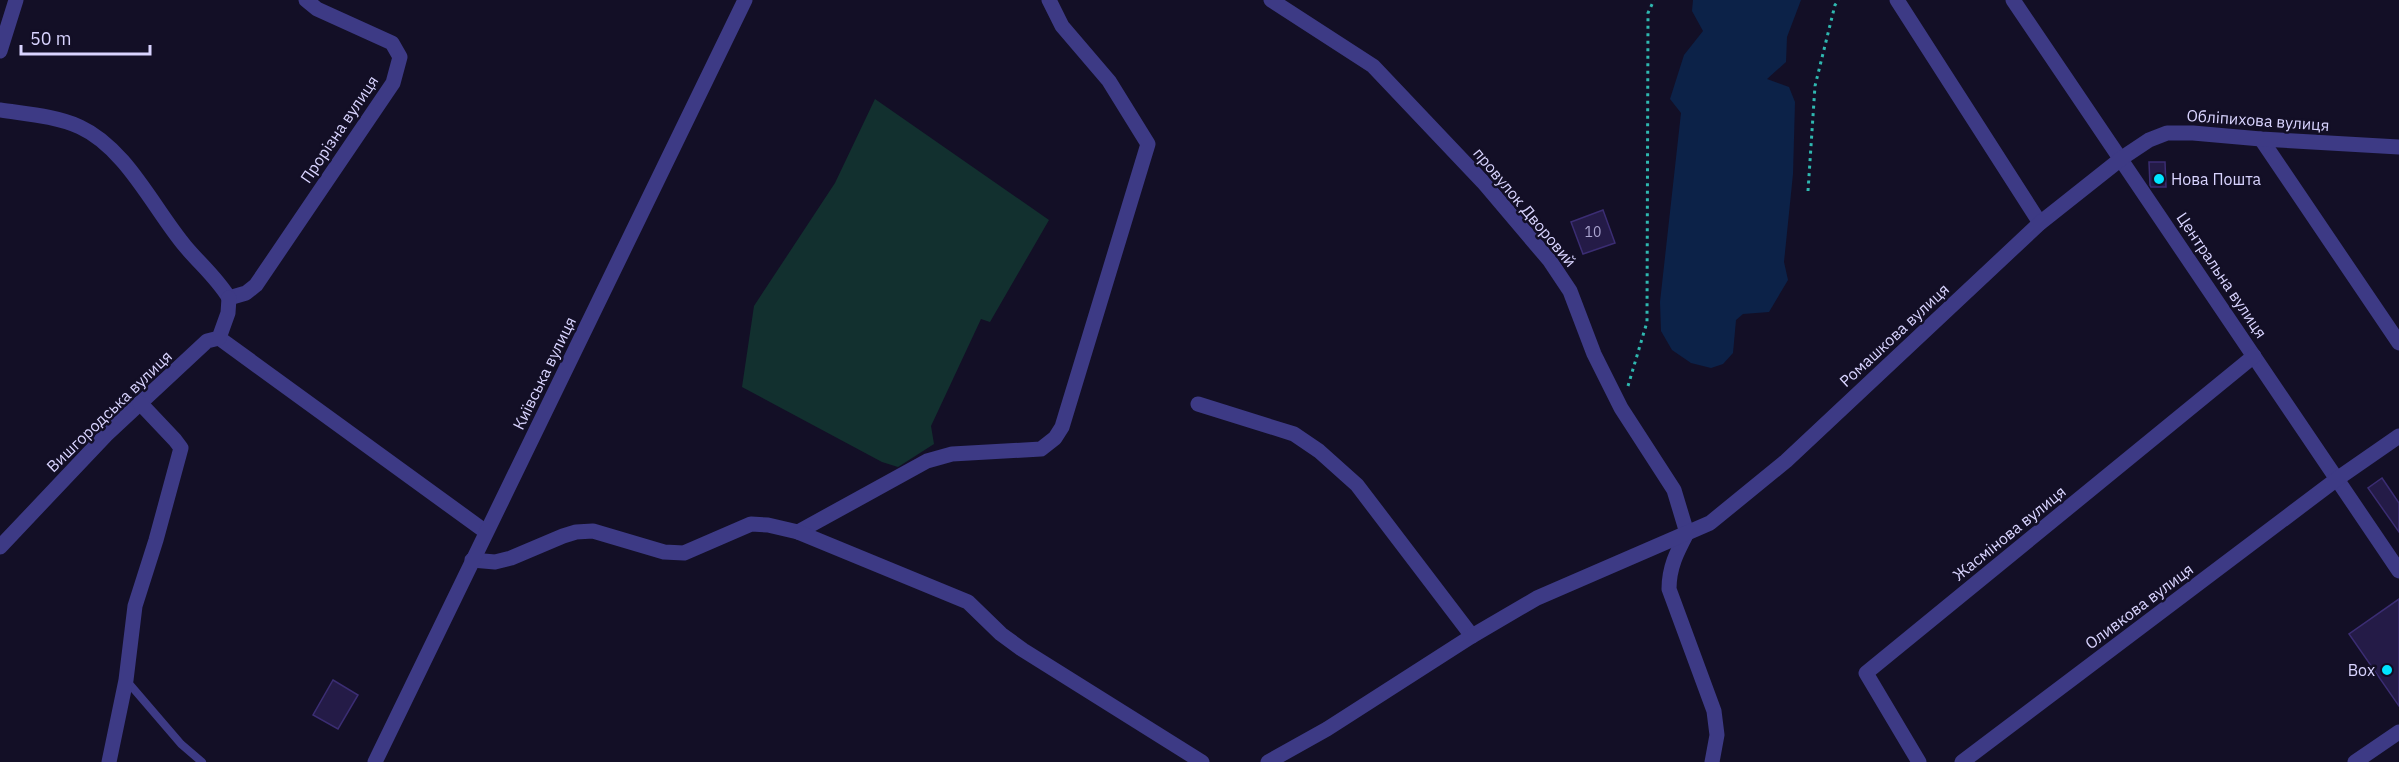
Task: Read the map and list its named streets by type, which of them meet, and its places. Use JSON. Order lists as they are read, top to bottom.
{
  "streets": {
    "street": [
      "Обліпихова вулиця",
      "Прорізна вулиця",
      "провулок Дворовий",
      "Центральна вулиця",
      "Ромашкова вулиця",
      "Київська вулиця",
      "Вишгородська вулиця",
      "Жасмінова вулиця",
      "Оливкова вулиця"
    ]
  },
  "crossings": [
    ["Обліпихова вулиця", "Центральна вулиця"],
    ["Обліпихова вулиця", "Ромашкова вулиця"],
    ["провулок Дворовий", "Ромашкова вулиця"],
    ["Центральна вулиця", "Ромашкова вулиця"],
    ["Центральна вулиця", "Жасмінова вулиця"],
    ["Центральна вулиця", "Оливкова вулиця"]
  ],
  "places": ["Нова Пошта", "Box"],
  "house_numbers": ["10"],
  "scale_bar": "50 m"
}
